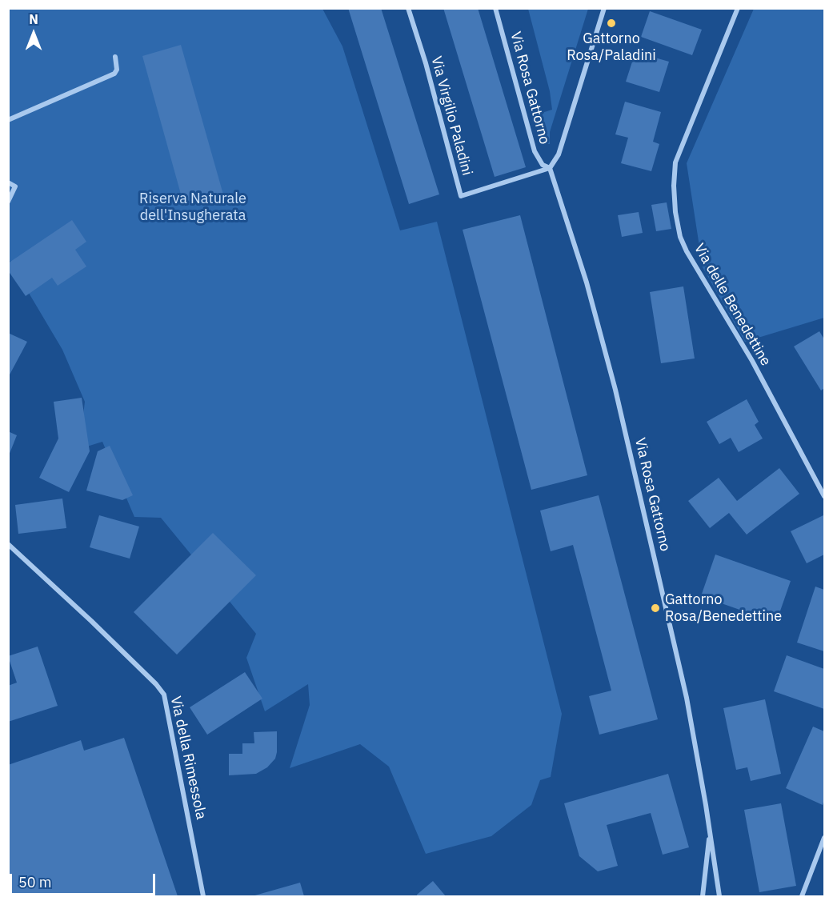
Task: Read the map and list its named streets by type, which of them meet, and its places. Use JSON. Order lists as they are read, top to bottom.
{
  "streets": {
    "street": [
      "Via Rosa Gattorno",
      "Via Virgilio Paladini",
      "Via delle Benedettine",
      "Via della Rimessola"
    ]
  },
  "crossings": [
    ["Via Rosa Gattorno", "Via Virgilio Paladini"]
  ],
  "parks": ["Riserva Naturale dell'Insugherata"],
  "places": ["Gattorno Rosa/Paladini", "Gattorno Rosa/Benedettine"],
  "scale_bar": "50 m",
  "north": "top"
}
